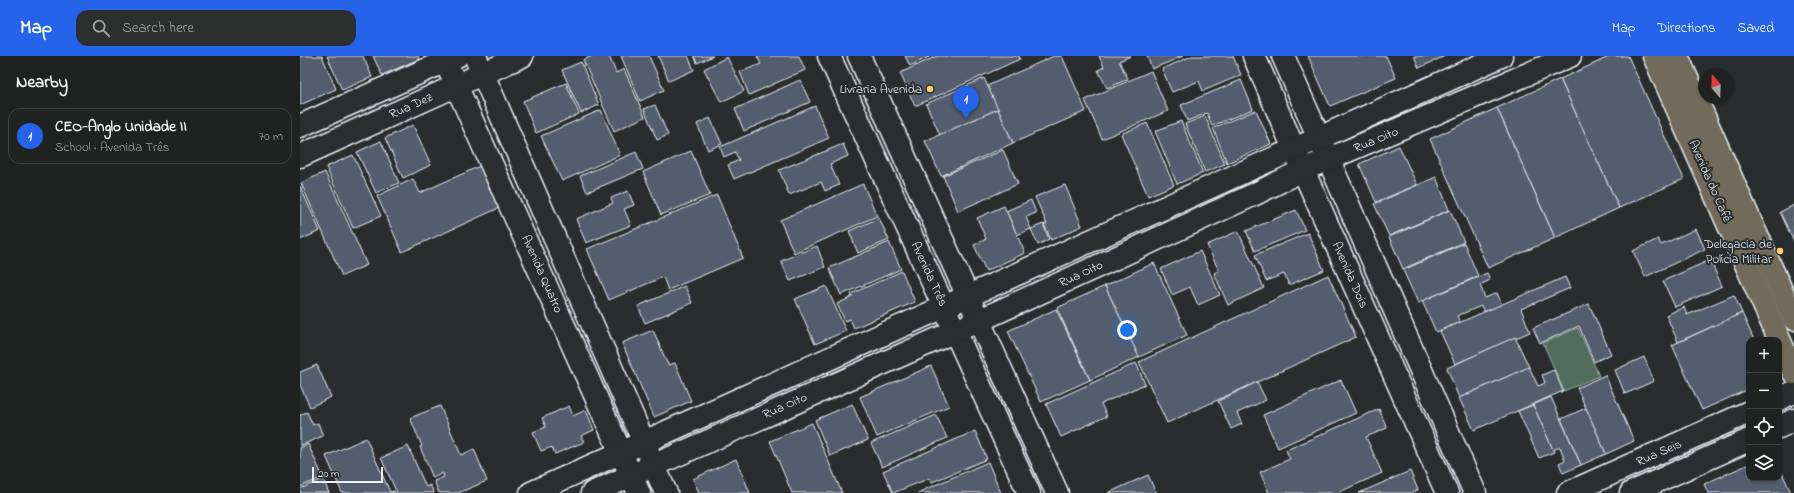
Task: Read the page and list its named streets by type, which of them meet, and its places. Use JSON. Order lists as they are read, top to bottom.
{
  "streets": {
    "main road": ["Avenida do Café"],
    "street": [
      "Rua Dez",
      "Rua Oito",
      "Avenida Quatro",
      "Avenida Três",
      "Avenida Dois",
      "Rua Seis"
    ]
  },
  "crossings": [
    ["Rua Dez", "Avenida Quatro"],
    ["Rua Oito", "Avenida Quatro"],
    ["Rua Oito", "Avenida Três"],
    ["Rua Oito", "Avenida Dois"]
  ],
  "places": ["Livraria Avenida", "Delegacia de Polícia Militar"],
  "scale_bar": "20 m",
  "north": "top",
  "page": {
    "header": "Map",
    "search": "Search here",
    "nav": ["Map", "Directions", "Saved"],
    "heading": "Nearby",
    "pins": "1",
    "list": [
      {
        "mark": "1",
        "name": "CEO-Anglo Unidade II",
        "note": "School · Avenida Três",
        "value": "70 m"
      }
    ],
    "map_buttons": ["+", "−"],
    "scale": "20 m"
  }
}
